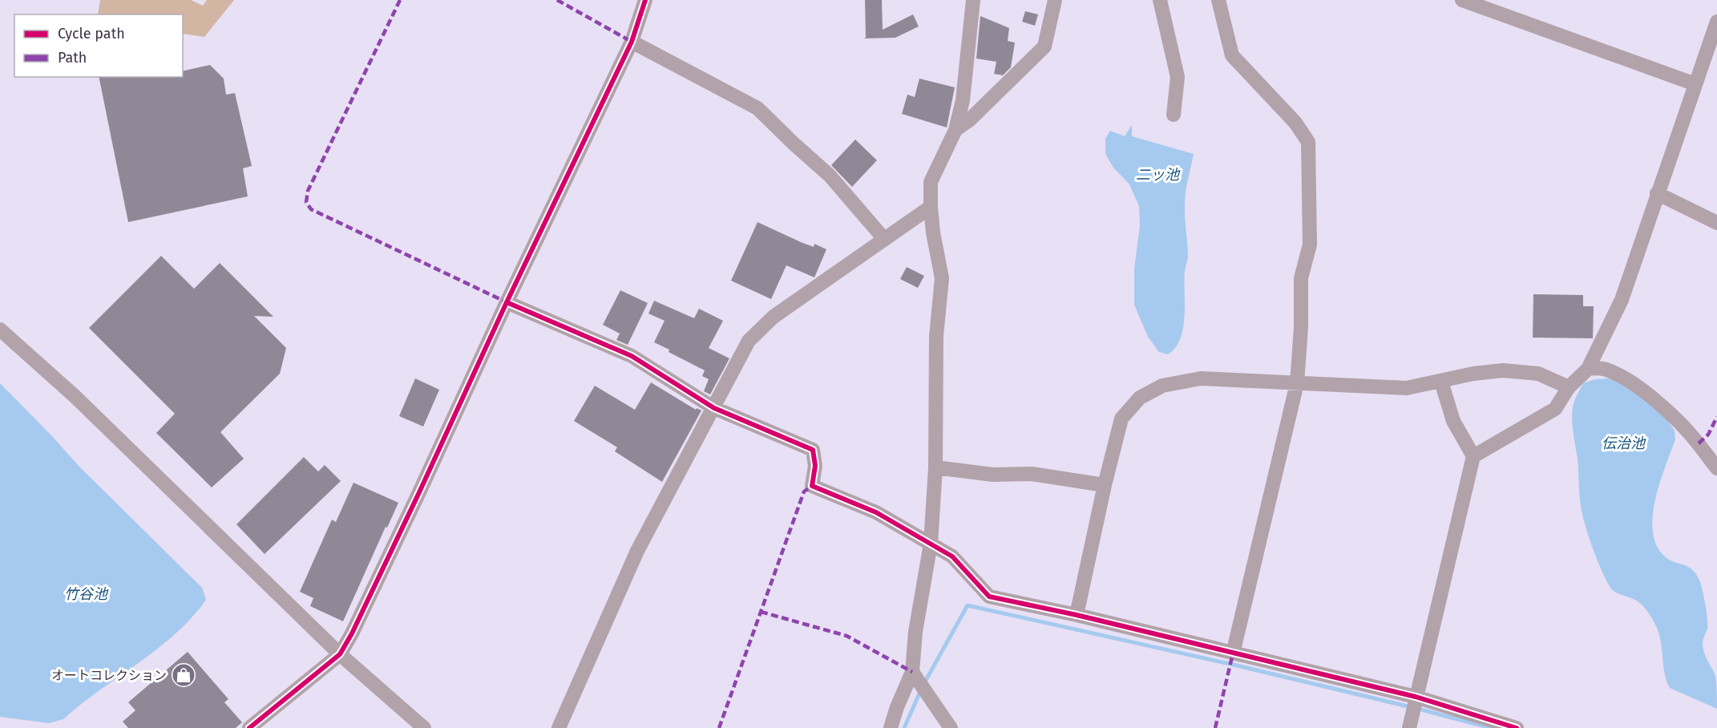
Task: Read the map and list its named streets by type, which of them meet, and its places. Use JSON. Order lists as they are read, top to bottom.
{
  "water": ["二ッ池", "伝治池", "竹谷池"],
  "places": {
    "shop": ["オートコレクション"]
  },
  "legend": ["Cycle path", "Path"]
}
